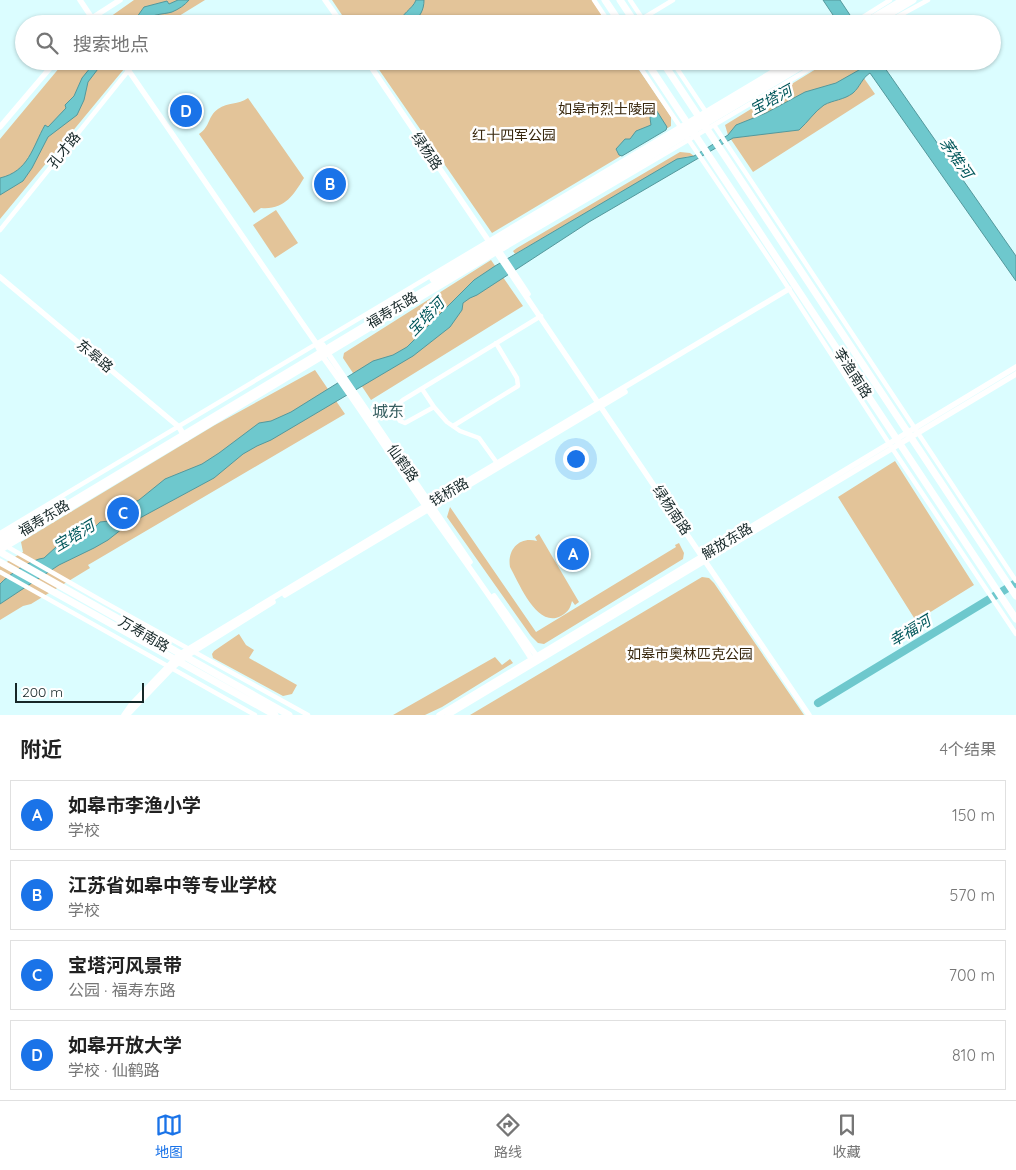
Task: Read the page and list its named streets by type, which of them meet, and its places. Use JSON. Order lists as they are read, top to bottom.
{
  "streets": {
    "main road": ["福寿东路", "李渔南路", "万寿南路"],
    "street": [
      "孔才路",
      "绿杨路",
      "东皋路",
      "仙鹤路",
      "钱桥路",
      "绿杨南路",
      "解放东路"
    ]
  },
  "crossings": [
    ["孔才路", "仙鹤路"],
    ["绿杨路", "福寿东路"],
    ["绿杨路", "绿杨南路"],
    ["福寿东路", "东皋路"],
    ["福寿东路", "李渔南路"],
    ["福寿东路", "仙鹤路"],
    ["福寿东路", "绿杨南路"],
    ["李渔南路", "解放东路"],
    ["仙鹤路", "钱桥路"],
    ["仙鹤路", "解放东路"],
    ["钱桥路", "绿杨南路"],
    ["钱桥路", "万寿南路"],
    ["绿杨南路", "解放东路"]
  ],
  "districts": ["城东"],
  "water": ["宝塔河", "茅雉河", "幸福河"],
  "parks": ["如皋市烈士陵园", "红十四军公园", "如皋市奥林匹克公园"],
  "scale_bar": "200 m",
  "page": {
    "search": "搜索地点",
    "pins": [
      "D",
      "B",
      "C",
      "A"
    ],
    "scale": "200 m",
    "heading": ["附近", "4个结果"],
    "list": [
      {
        "mark": "A",
        "name": "如皋市李渔小学",
        "note": "学校",
        "value": "150 m"
      },
      {
        "mark": "B",
        "name": "江苏省如皋中等专业学校",
        "note": "学校",
        "value": "570 m"
      },
      {
        "mark": "C",
        "name": "宝塔河风景带",
        "note": "公园 · 福寿东路",
        "value": "700 m"
      },
      {
        "mark": "D",
        "name": "如皋开放大学",
        "note": "学校 · 仙鹤路",
        "value": "810 m"
      }
    ],
    "nav": ["地图", "路线", "收藏"]
  }
}
